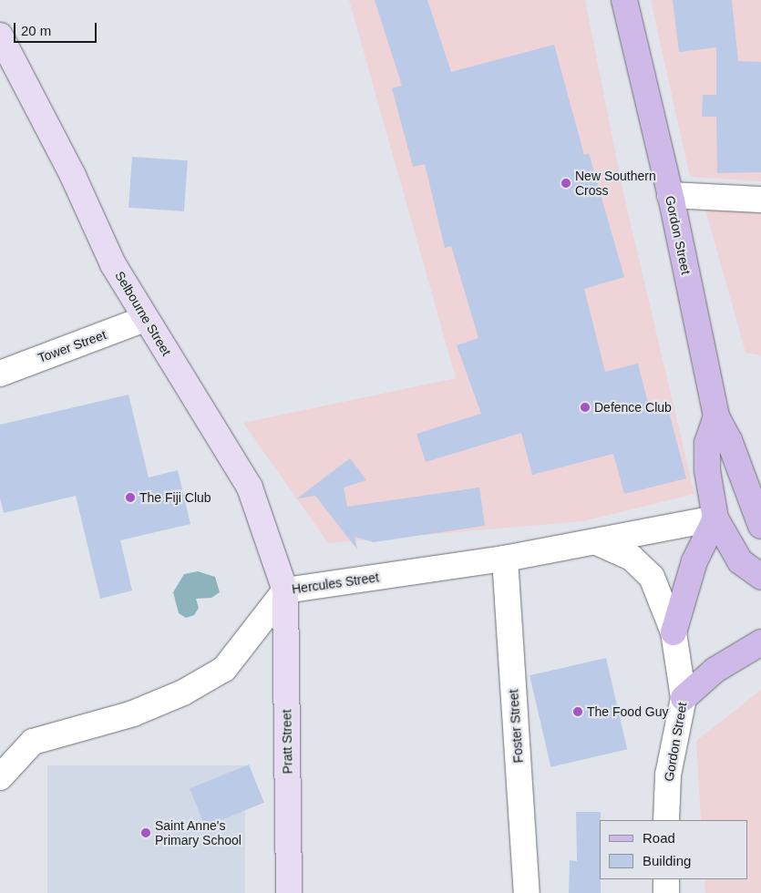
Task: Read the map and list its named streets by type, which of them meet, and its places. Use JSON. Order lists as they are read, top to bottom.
{
  "streets": {
    "main road": ["Gordon Street", "Selbourne Street", "Pratt Street"],
    "street": ["Tower Street", "Hercules Street", "Foster Street"]
  },
  "crossings": [
    ["Gordon Street", "Hercules Street"],
    ["Selbourne Street", "Tower Street"],
    ["Selbourne Street", "Hercules Street"],
    ["Selbourne Street", "Pratt Street"],
    ["Hercules Street", "Foster Street"],
    ["Hercules Street", "Pratt Street"]
  ],
  "places": [
    "New Southern Cross",
    "Defence Club",
    "The Fiji Club",
    "The Food Guy",
    "Saint Anne's Primary School"
  ],
  "legend": ["Road", "Building"],
  "scale_bar": "20 m"
}
